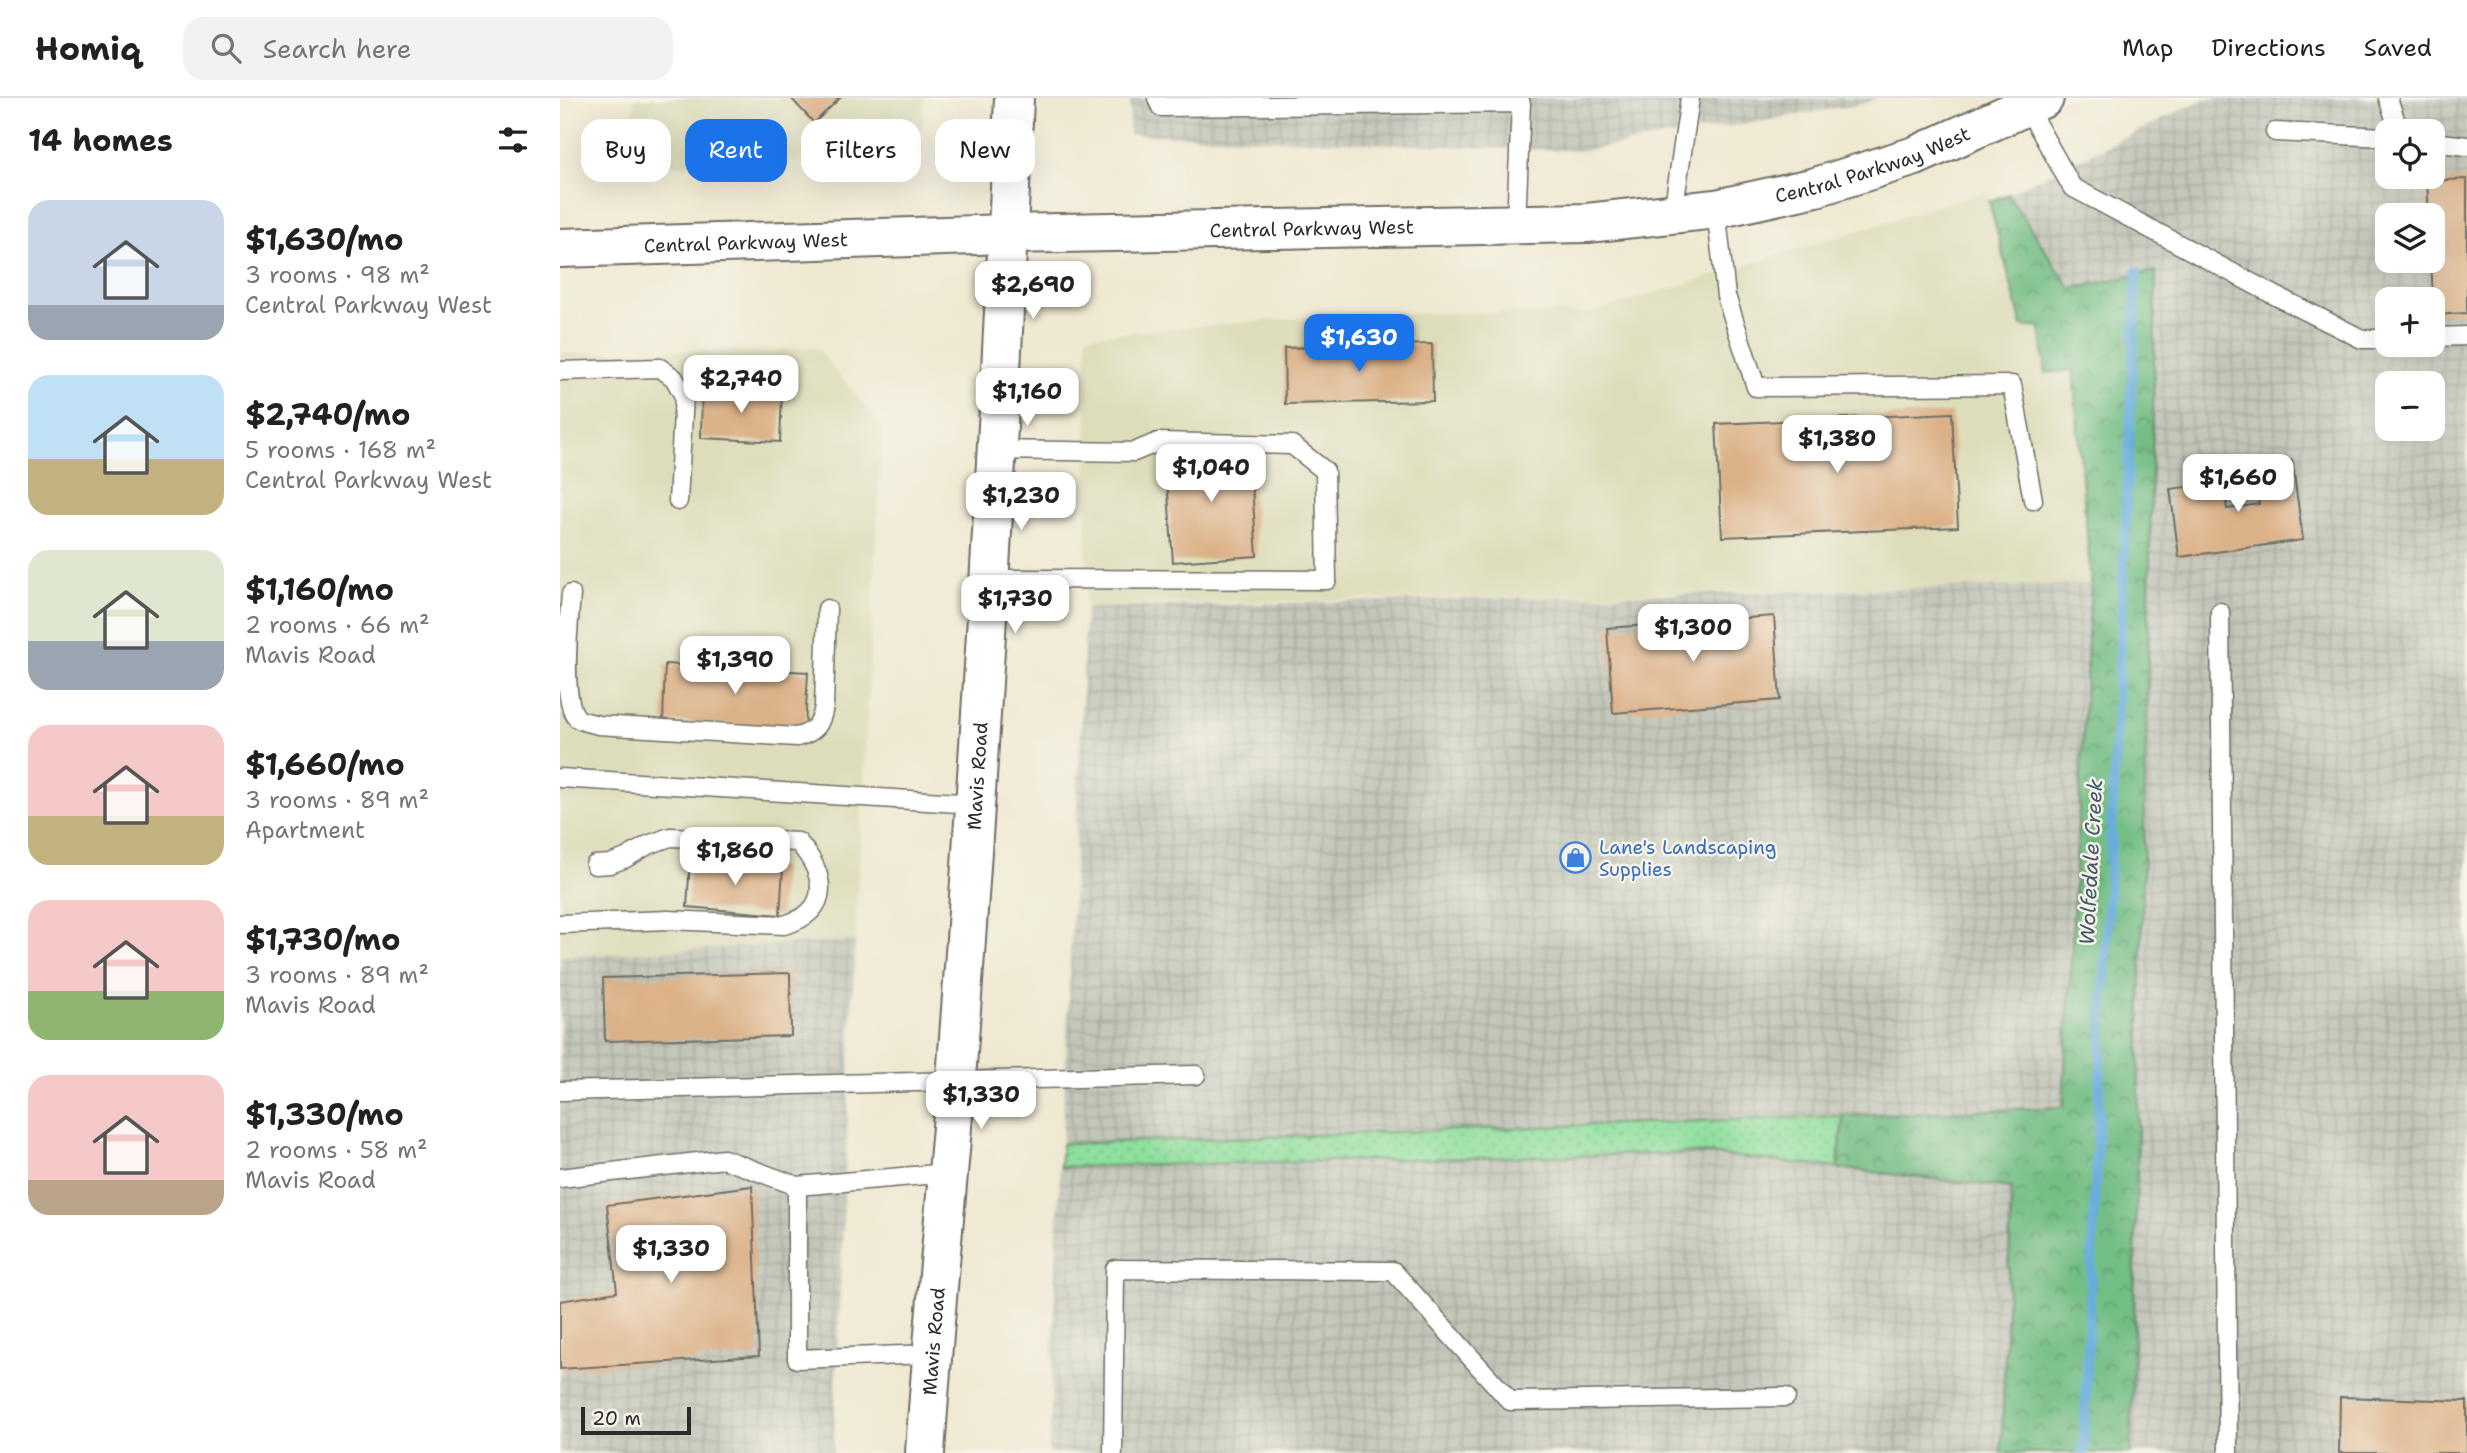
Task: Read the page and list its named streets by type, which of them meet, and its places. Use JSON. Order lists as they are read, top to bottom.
{
  "streets": {
    "street": ["Central Parkway West", "Mavis Road"]
  },
  "crossings": [
    ["Central Parkway West", "Mavis Road"]
  ],
  "water": ["Wolfedale Creek"],
  "places": {
    "shop": ["Lane's Landscaping Supplies"]
  },
  "scale_bar": "20 m",
  "page": {
    "header": "Homiq",
    "search": "Search here",
    "nav": ["Map", "Directions", "Saved"],
    "heading": "14 homes",
    "map_buttons": ["+", "−"],
    "chip": [
      "Buy",
      "Rent",
      "Filters",
      "New"
    ],
    "list": [
      {
        "name": "$1,630/mo",
        "note": "3 rooms · 98 m² · Central Parkway West"
      },
      {
        "name": "$2,740/mo",
        "note": "5 rooms · 168 m² · Central Parkway West"
      },
      {
        "name": "$1,160/mo",
        "note": "2 rooms · 66 m² · Mavis Road"
      },
      {
        "name": "$1,660/mo",
        "note": "3 rooms · 89 m² · Apartment"
      },
      {
        "name": "$1,730/mo",
        "note": "3 rooms · 89 m² · Mavis Road"
      },
      {
        "name": "$1,330/mo",
        "note": "2 rooms · 58 m² · Mavis Road"
      }
    ],
    "price": [
      "$2,690",
      "$1,630",
      "$2,740",
      "$1,160",
      "$1,380",
      "$1,040",
      "$1,660",
      "$1,230",
      "$1,730",
      "$1,300",
      "$1,390",
      "$1,860",
      "$1,330",
      "$1,330"
    ],
    "scale": "20 m"
  }
}
